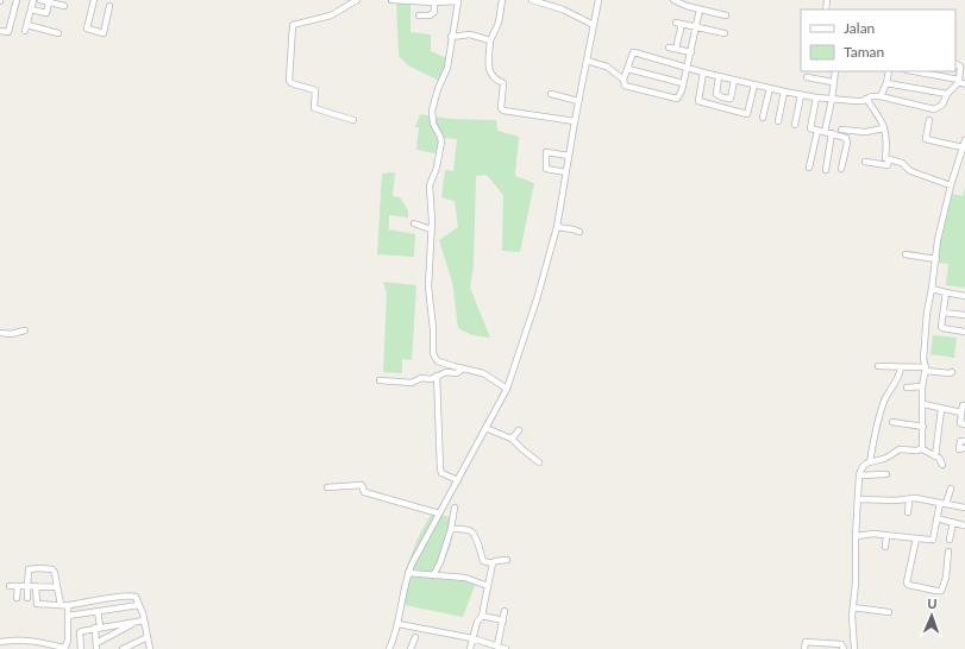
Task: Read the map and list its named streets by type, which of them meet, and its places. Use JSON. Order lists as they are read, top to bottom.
{
  "legend": ["Jalan", "Taman"],
  "north": "top"
}
